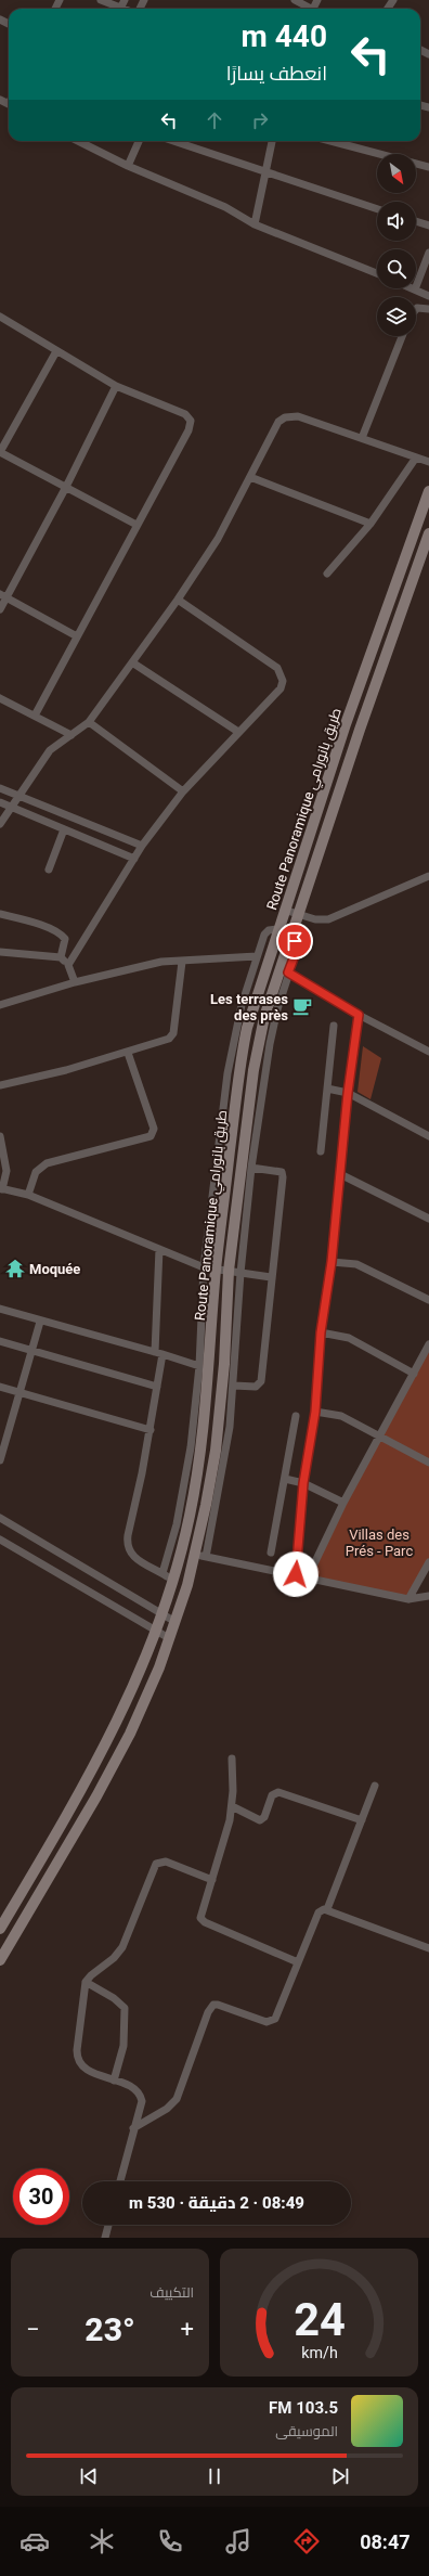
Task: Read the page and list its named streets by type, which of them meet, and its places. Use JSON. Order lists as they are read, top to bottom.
{
  "streets": {
    "street": ["Route Panoramique طريق بانورامي"]
  },
  "parks": ["Villas des Prés - Parc"],
  "places": {
    "cafe": ["Les terrases des près"],
    "temple": ["Moquée"]
  },
  "north": "bottom right",
  "page": {
    "turn": ["440 m", "انعطف يسارًا"],
    "limit": "30",
    "trip": "08:49 · 2 دقيقة · 530 m",
    "tile": "التكييف",
    "heat": ["−", "23°", "+"],
    "song": ["103.5 FM", "الموسيقى"],
    "tabs": "08:47",
    "gauge": ["24", "km/h"]
  }
}
